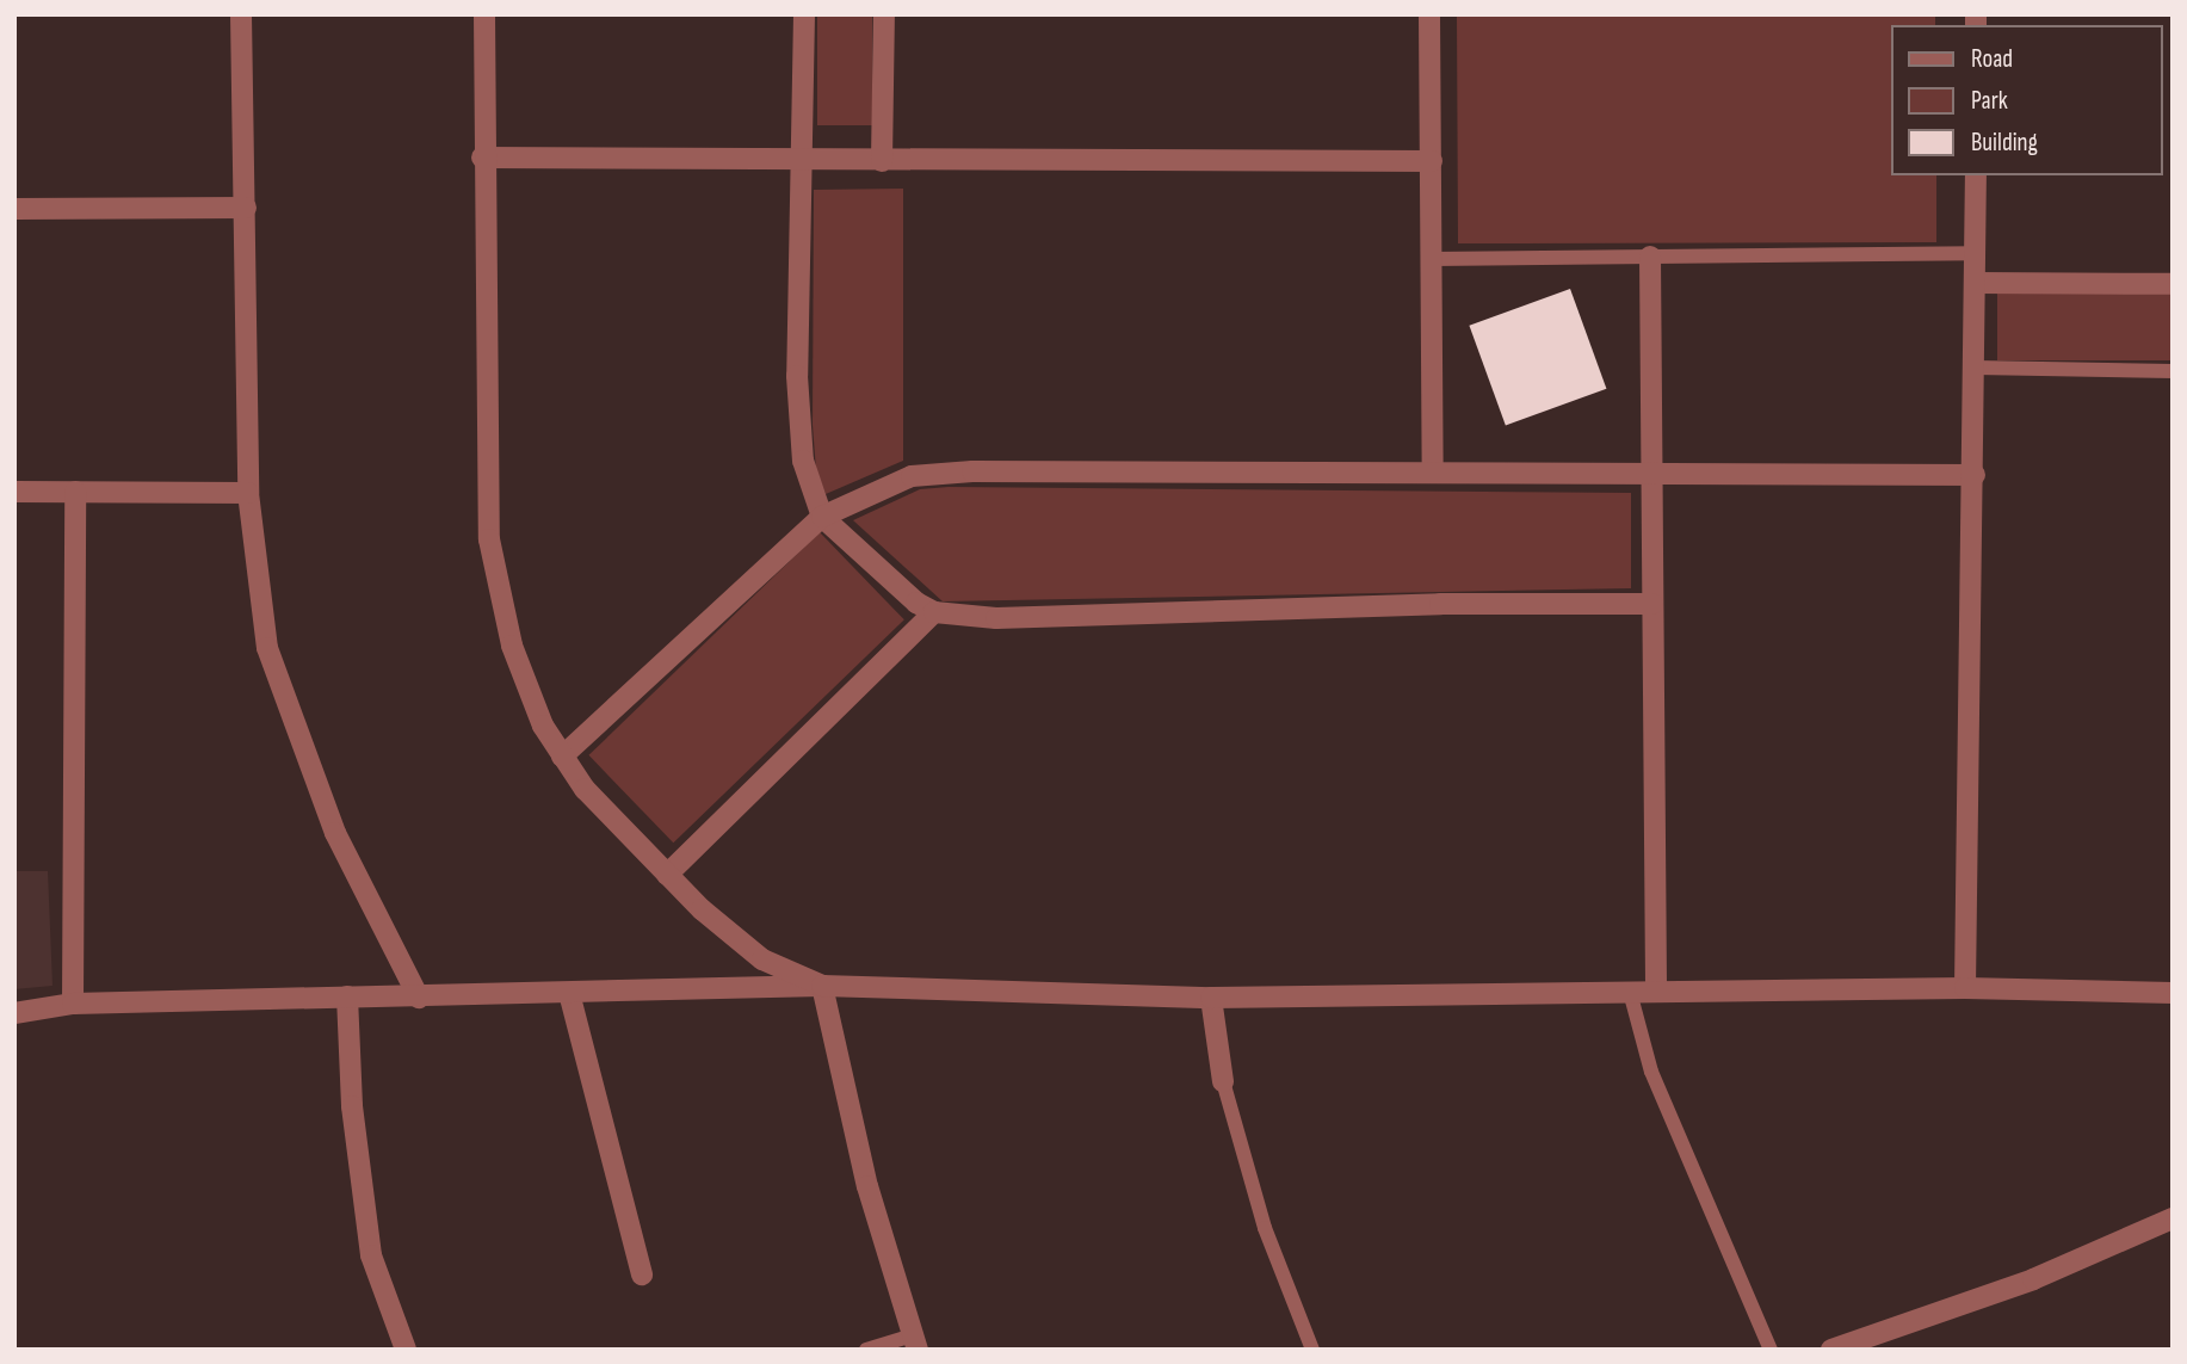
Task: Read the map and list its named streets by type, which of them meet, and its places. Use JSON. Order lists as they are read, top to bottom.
{
  "legend": ["Road", "Park", "Building"]
}
